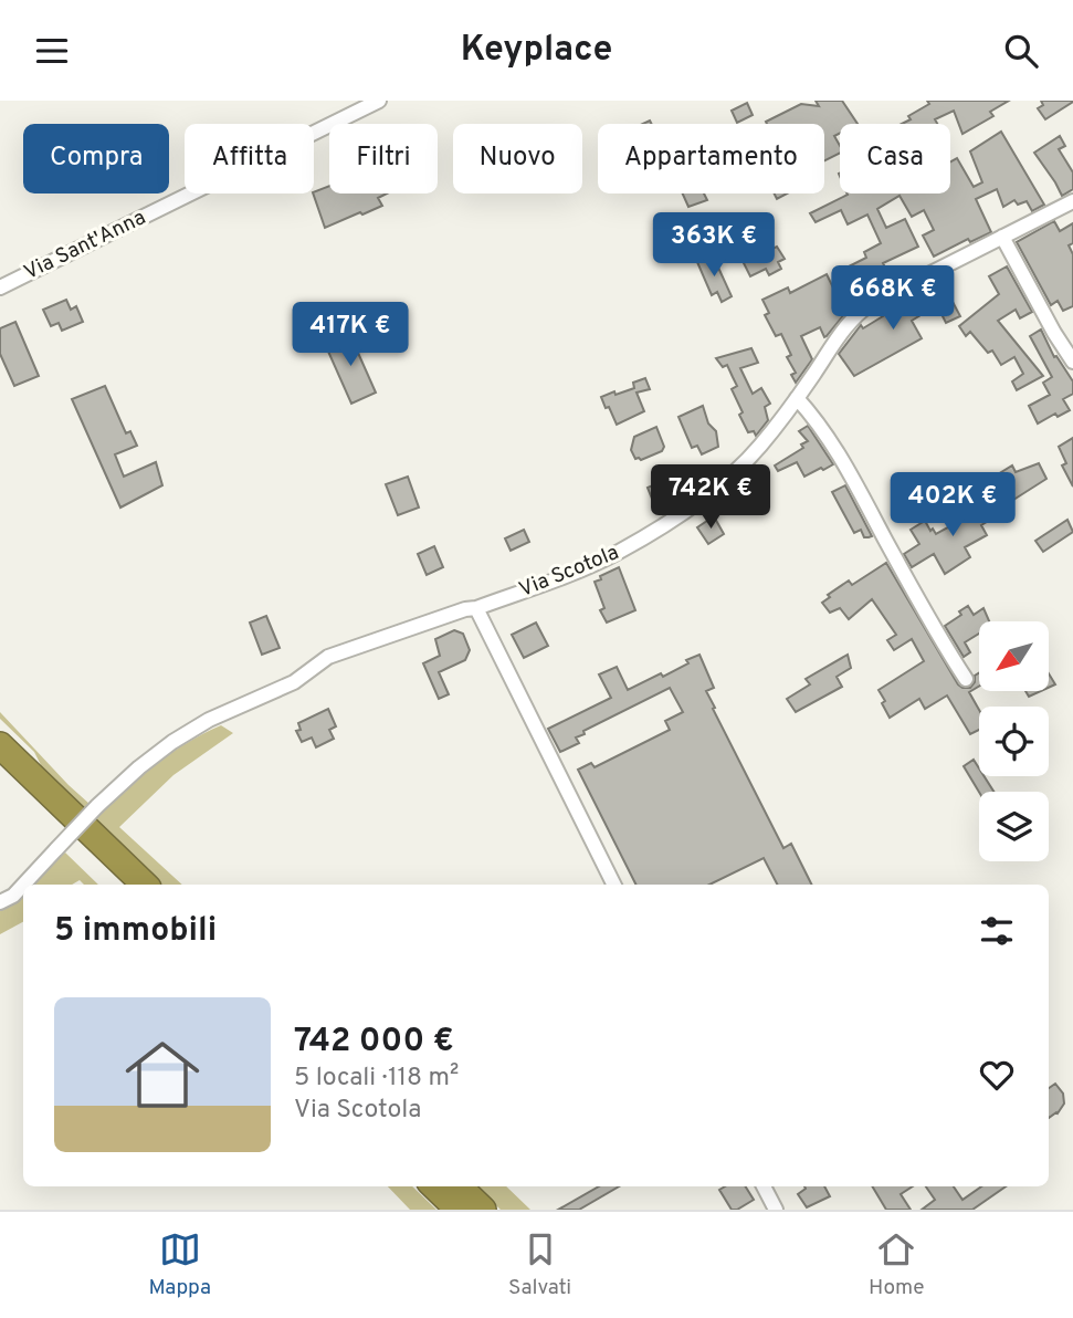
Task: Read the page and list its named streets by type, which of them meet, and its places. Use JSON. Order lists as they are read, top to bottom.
{
  "streets": {
    "street": ["Via Sant'Anna", "Via Scotola"]
  },
  "north": "bottom left",
  "page": {
    "header": "Keyplace",
    "chip": [
      "Compra",
      "Affitta",
      "Filtri",
      "Nuovo",
      "Appartamento",
      "Casa"
    ],
    "price": [
      "363K €",
      "668K €",
      "417K €",
      "742K €",
      "402K €"
    ],
    "heading": "5 immobili",
    "list": [
      {
        "name": "742 000 €",
        "note": "5 locali · 118 m² · Via Scotola"
      }
    ],
    "tabs": ["Mappa", "Salvati", "Home"]
  }
}
